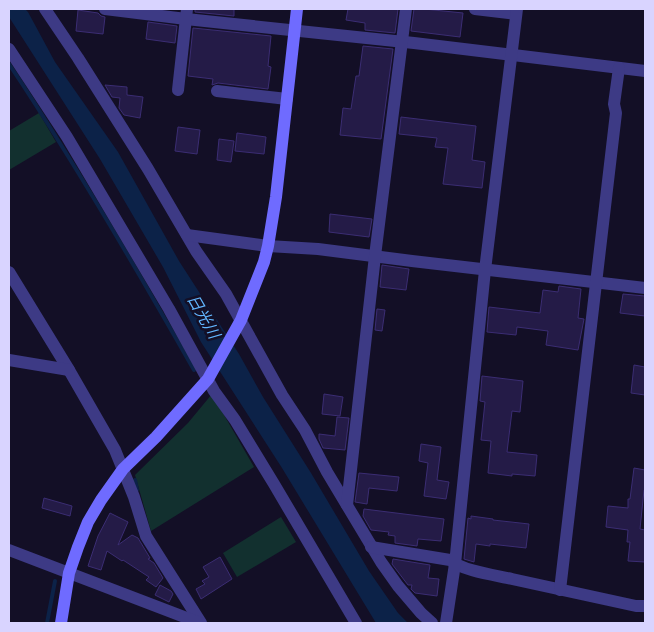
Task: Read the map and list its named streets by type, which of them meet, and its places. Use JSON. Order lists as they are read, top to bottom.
{
  "water": ["日光川"]
}
